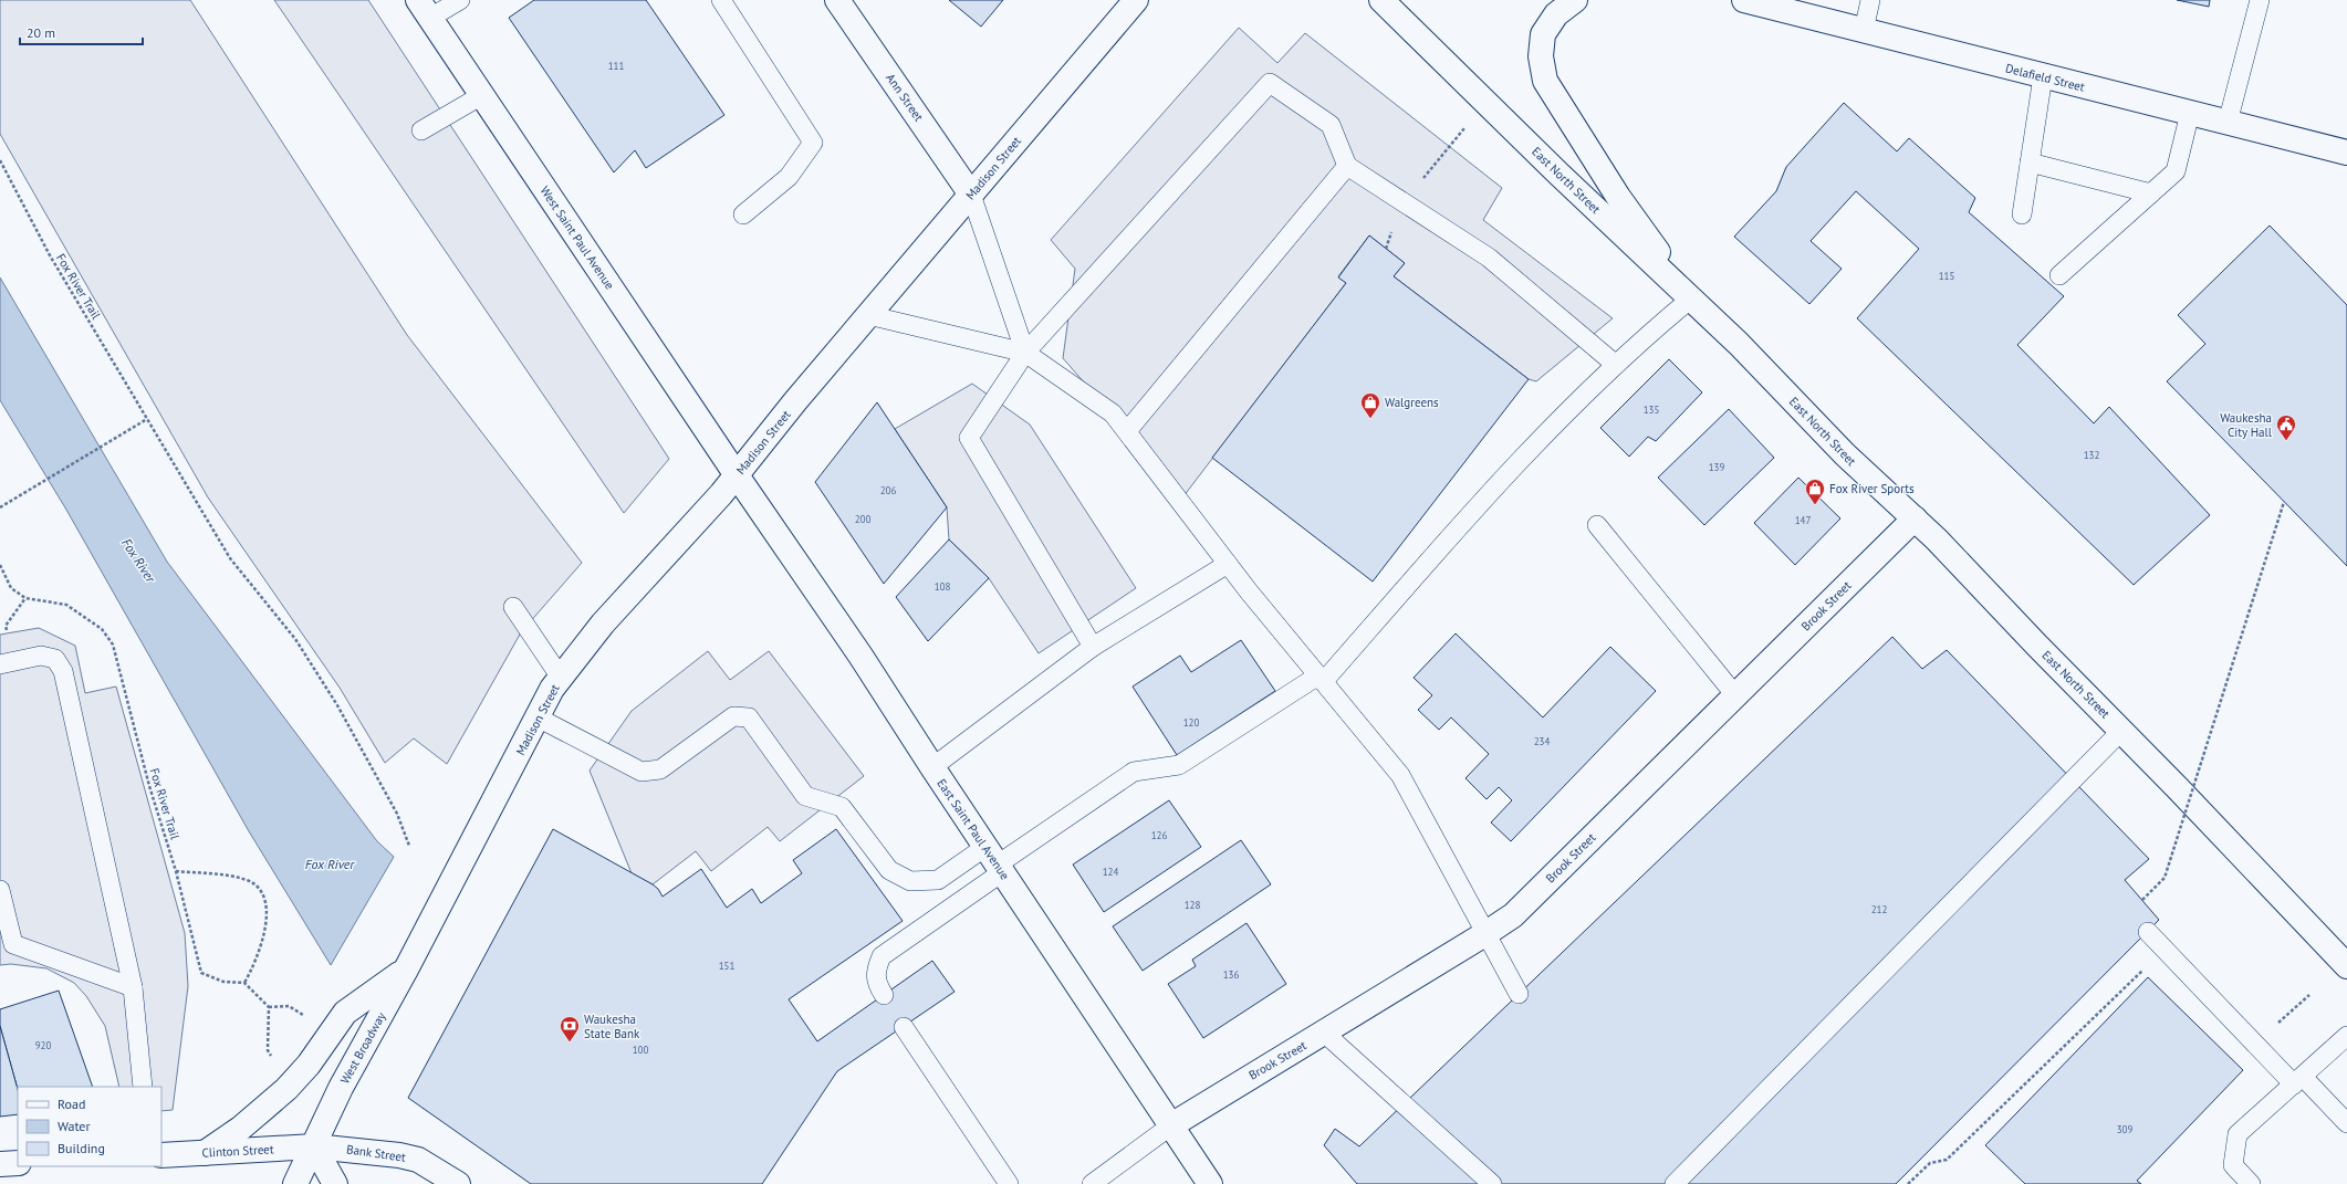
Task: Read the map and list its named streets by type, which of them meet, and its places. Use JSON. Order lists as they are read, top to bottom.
{
  "streets": {
    "main road": [
      "Delafield Street",
      "Ann Street",
      "Madison Street",
      "East North Street",
      "West Saint Paul Avenue",
      "Brook Street",
      "East Saint Paul Avenue",
      "West Broadway",
      "Clinton Street",
      "Bank Street"
    ],
    "path": ["Fox River Trail"]
  },
  "crossings": [
    ["Ann Street", "Madison Street"],
    ["Madison Street", "West Saint Paul Avenue"],
    ["Madison Street", "East Saint Paul Avenue"],
    ["Madison Street", "West Broadway"],
    ["East North Street", "Brook Street"],
    ["West Saint Paul Avenue", "East Saint Paul Avenue"],
    ["Brook Street", "East Saint Paul Avenue"],
    ["West Broadway", "Clinton Street"],
    ["West Broadway", "Bank Street"],
    ["Clinton Street", "Bank Street"]
  ],
  "water": ["Fox River"],
  "places": {
    "shop": ["Walgreens", "Fox River Sports"],
    "public building": ["Waukesha City Hall"],
    "bank": ["Waukesha State Bank"]
  },
  "house_numbers": [
    "111",
    "115",
    "135",
    "132",
    "139",
    "206",
    "200",
    "147",
    "108",
    "120",
    "234",
    "126",
    "124",
    "128",
    "212",
    "151",
    "136",
    "920",
    "100",
    "309"
  ],
  "legend": ["Road", "Water", "Building"],
  "scale_bar": "20 m"
}
